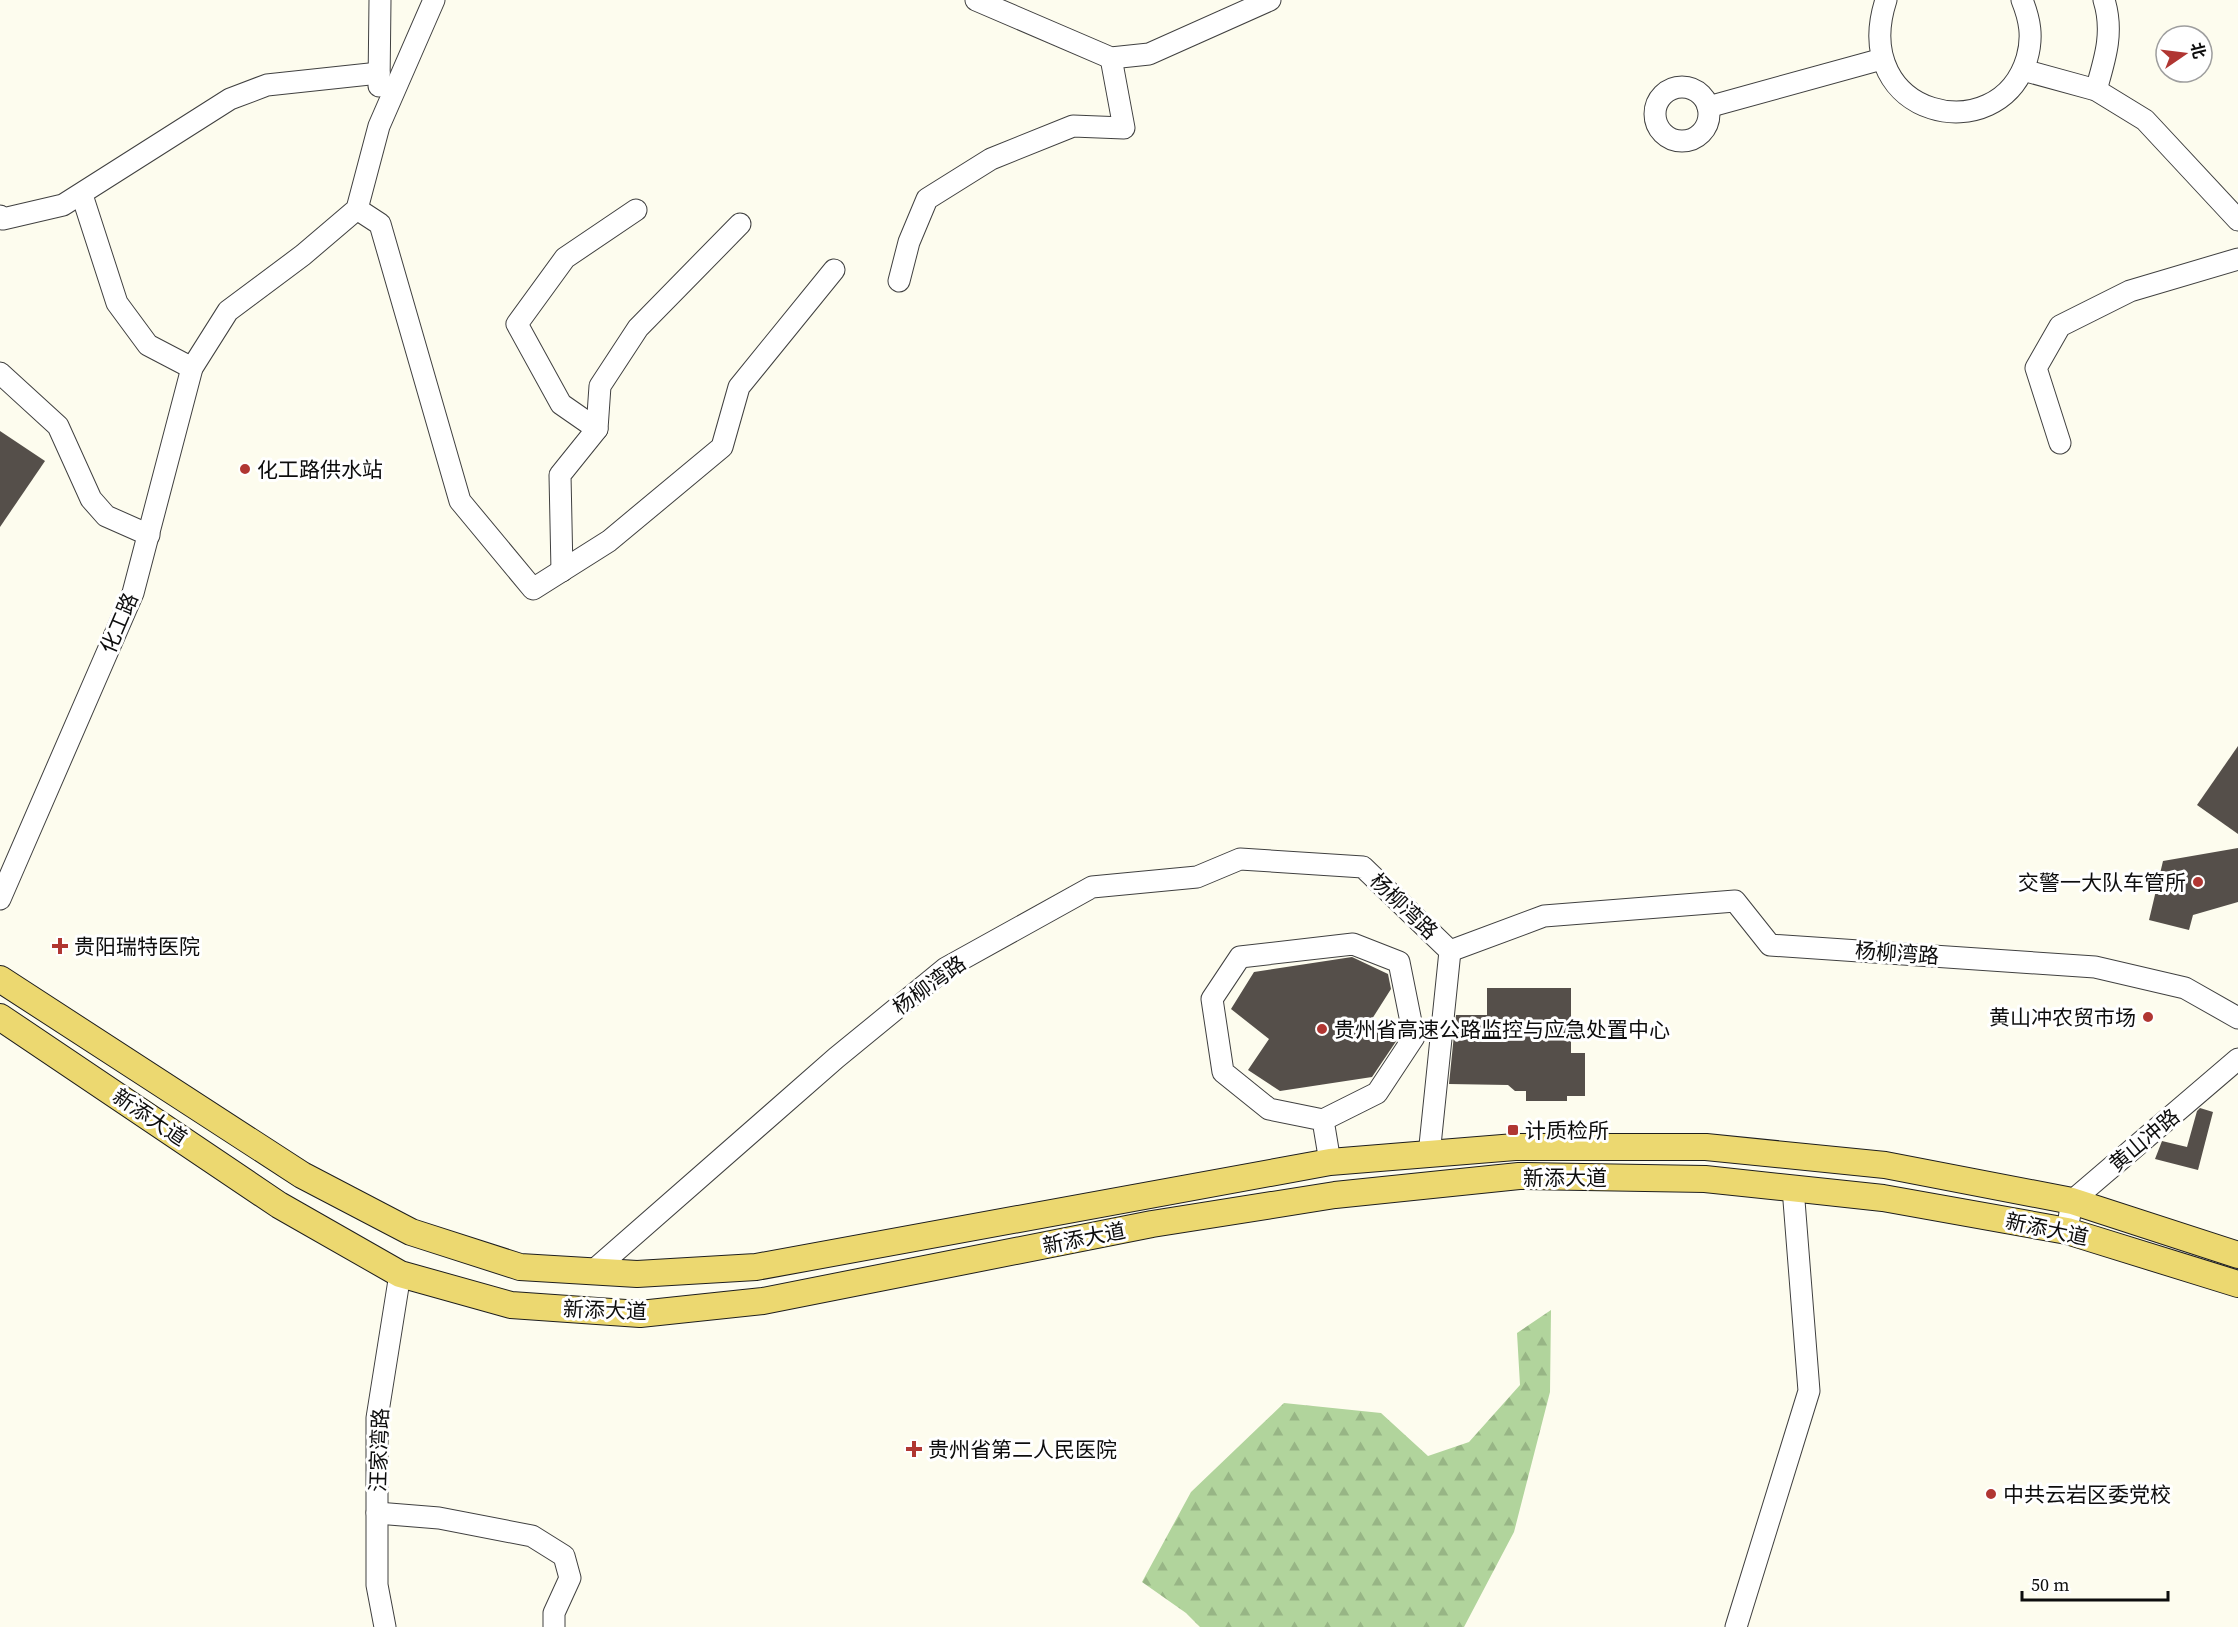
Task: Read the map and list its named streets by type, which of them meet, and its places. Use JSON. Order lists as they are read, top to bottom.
{
  "streets": {
    "main road": ["新添大道"],
    "street": [
      "化工路",
      "杨柳湾路",
      "黄山冲路",
      "汪家湾路"
    ]
  },
  "crossings": [
    ["杨柳湾路", "新添大道"],
    ["新添大道", "黄山冲路"],
    ["新添大道", "汪家湾路"]
  ],
  "places": {
    "other": [
      "化工路供水站",
      "交警一大队车管所",
      "黄山冲农贸市场",
      "贵州省高速公路监控与应急处置中心",
      "中共云岩区委党校"
    ],
    "health": ["贵阳瑞特医院", "贵州省第二人民医院"],
    "transit": ["计质检所"]
  },
  "scale_bar": "50 m",
  "north": "right"
}
